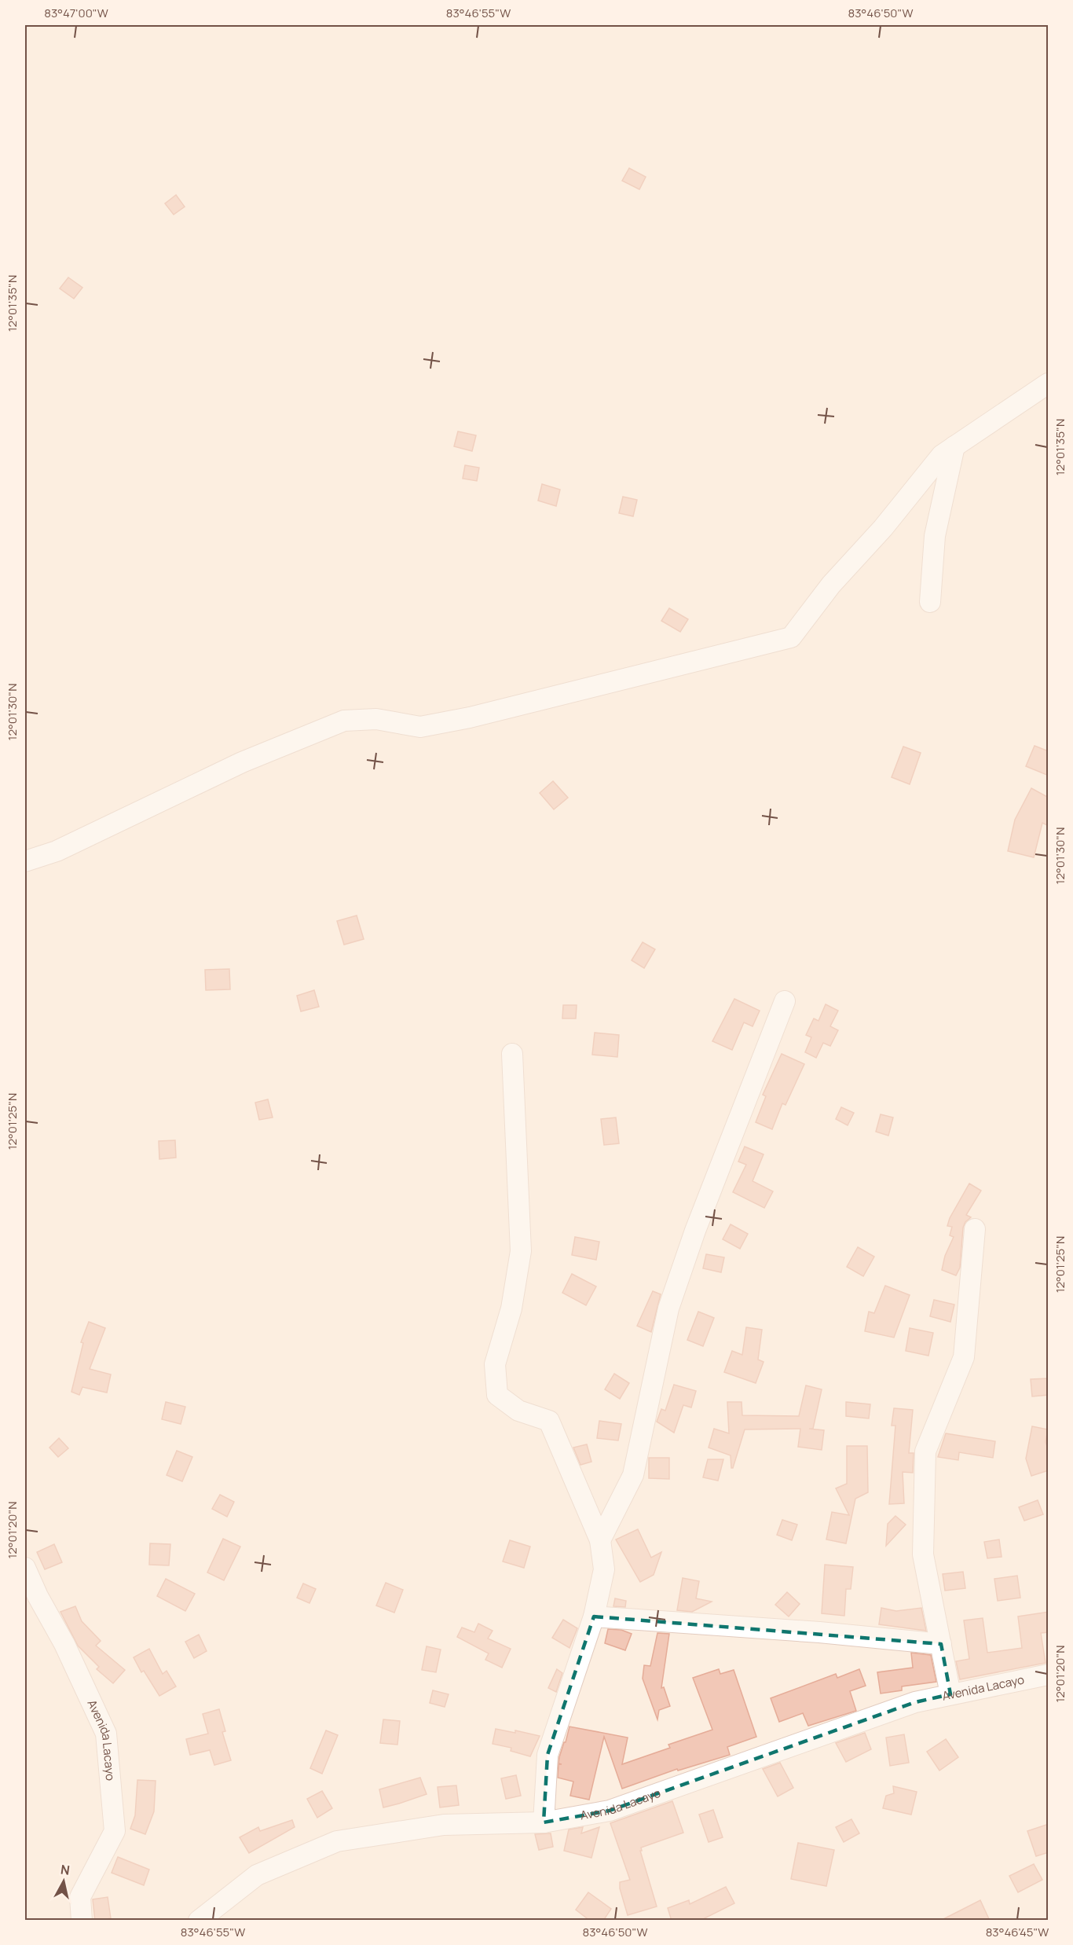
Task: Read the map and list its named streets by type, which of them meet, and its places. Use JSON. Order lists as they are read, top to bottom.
{
  "streets": {
    "street": ["Avenida Lacayo"]
  },
  "north": "top",
  "coordinates": [
    "83°47'00\"W",
    "83°46'55\"W",
    "83°46'50\"W",
    "12°01'35\"N",
    "12°01'30\"N",
    "12°01'25\"N",
    "12°01'20\"N",
    "83°46'45\"W"
  ]
}
